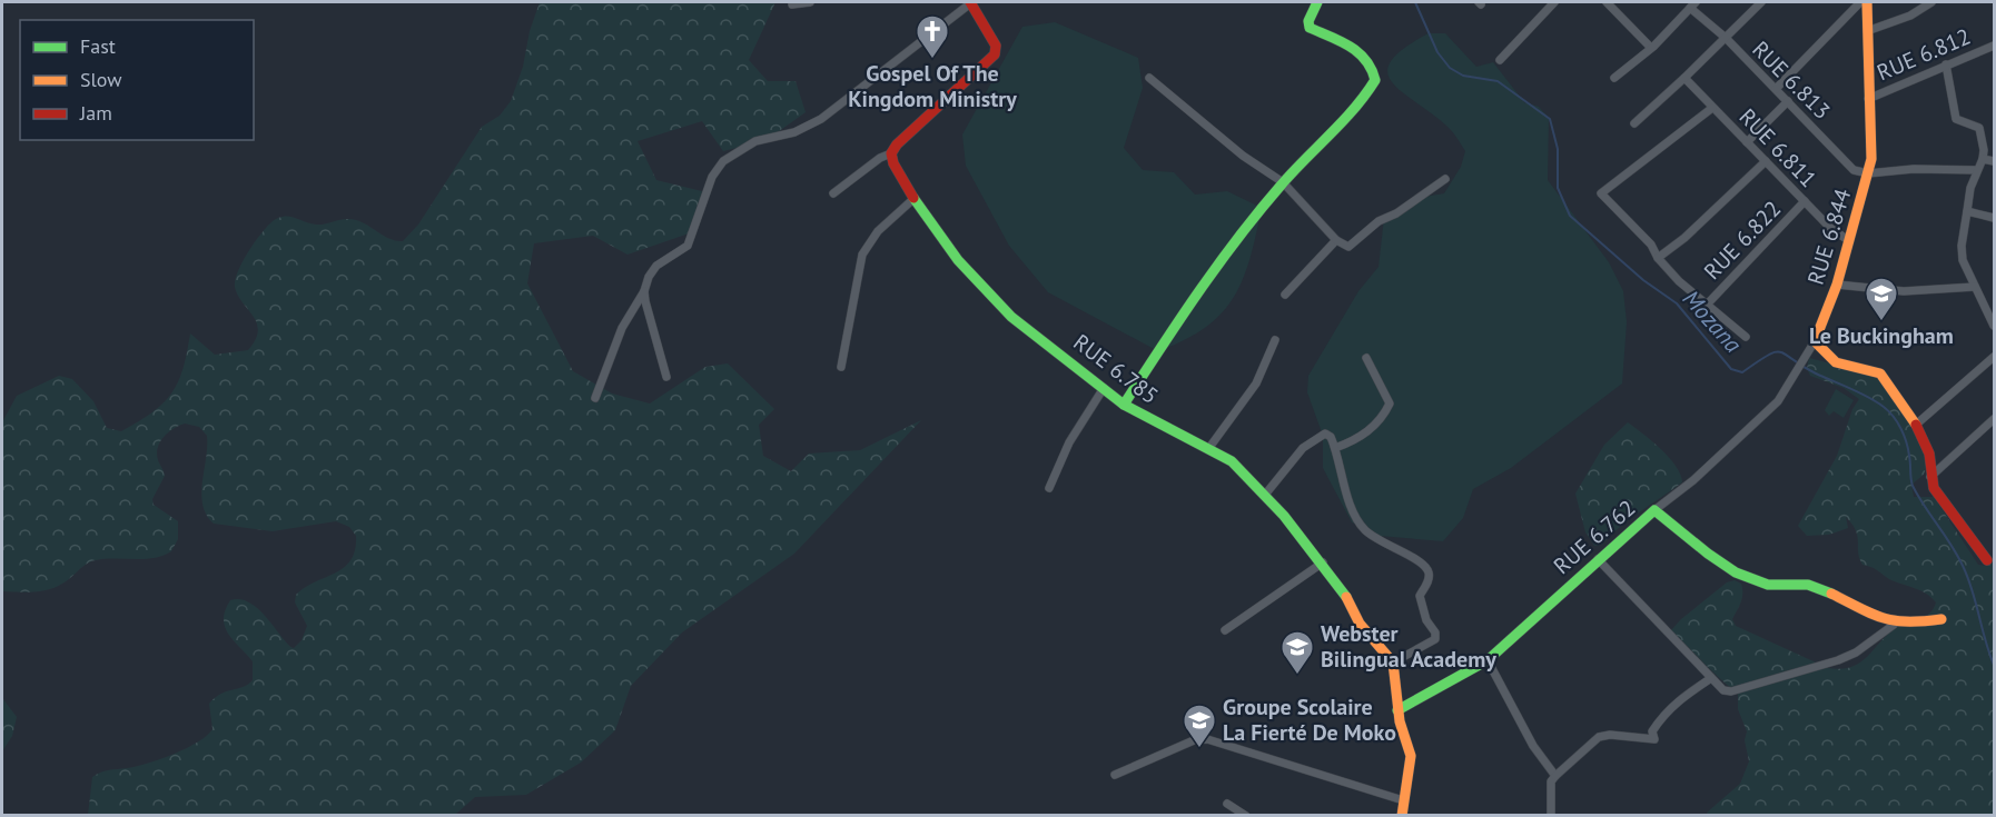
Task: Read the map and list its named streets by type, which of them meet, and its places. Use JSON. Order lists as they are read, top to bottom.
{
  "streets": {
    "street": [
      "RUE 6.812",
      "RUE 6.813",
      "RUE 6.811",
      "RUE 6.844",
      "RUE 6.822",
      "RUE 6.785",
      "RUE 6.762"
    ]
  },
  "crossings": [
    ["RUE 6.812", "RUE 6.844"],
    ["RUE 6.813", "RUE 6.844"],
    ["RUE 6.811", "RUE 6.844"],
    ["RUE 6.811", "RUE 6.822"]
  ],
  "water": ["Mozana"],
  "places": {
    "church": ["Gospel Of The Kingdom Ministry"],
    "school or university": ["Le Buckingham", "Webster Bilingual Academy", "Groupe Scolaire La Fierté De Moko"]
  },
  "legend": ["Fast", "Slow", "Jam"]
}
